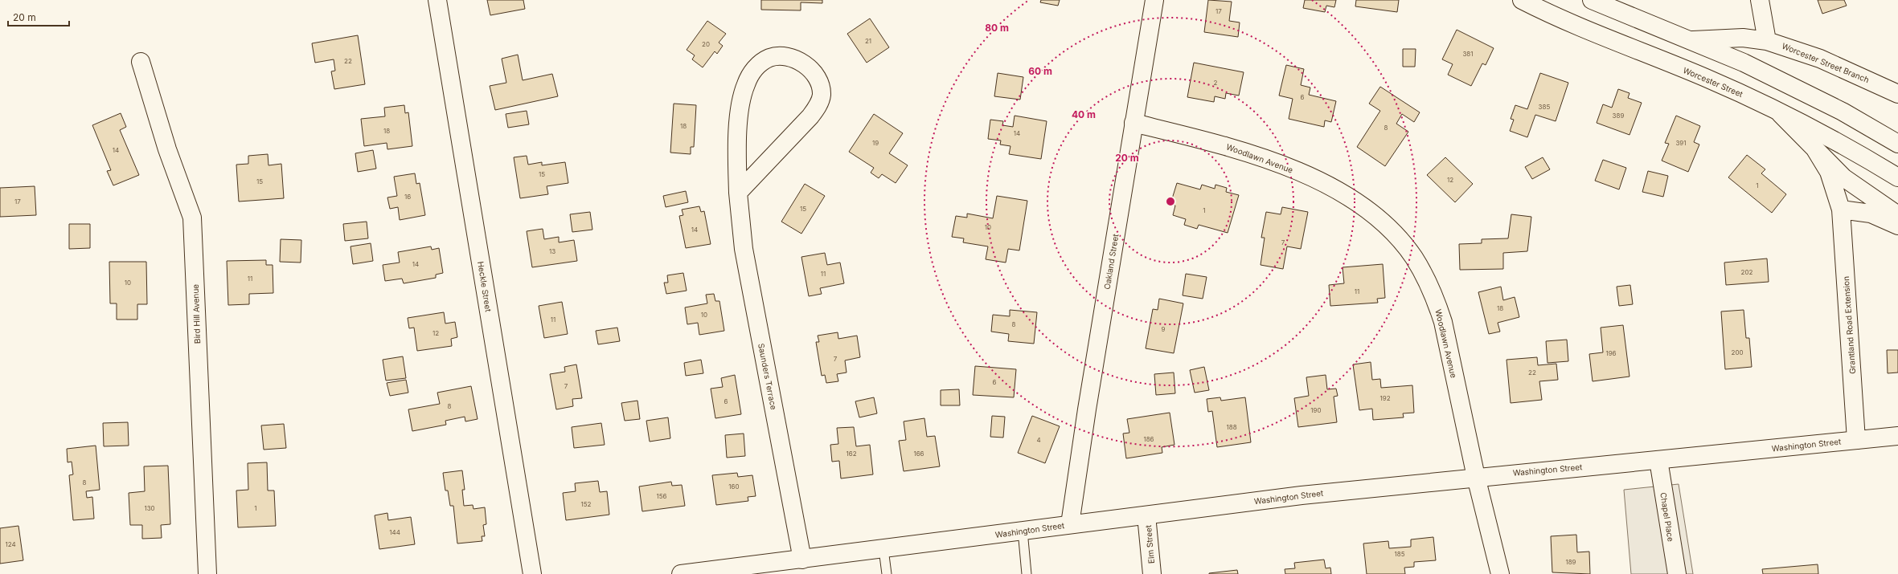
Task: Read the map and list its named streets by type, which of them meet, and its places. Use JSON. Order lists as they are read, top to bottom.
{
  "streets": {
    "main road": [
      "Worcester Street Branch",
      "Worcester Street",
      "Woodlawn Avenue",
      "Oakland Street",
      "Heckle Street",
      "Bird Hill Avenue",
      "Grantland Road Extension",
      "Saunders Terrace",
      "Washington Street",
      "Chapel Place",
      "Elm Street"
    ]
  },
  "crossings": [
    ["Woodlawn Avenue", "Oakland Street"],
    ["Woodlawn Avenue", "Washington Street"],
    ["Oakland Street", "Washington Street"],
    ["Grantland Road Extension", "Washington Street"],
    ["Saunders Terrace", "Washington Street"],
    ["Washington Street", "Chapel Place"],
    ["Washington Street", "Elm Street"]
  ],
  "house_numbers": [
    "17",
    "21",
    "20",
    "381",
    "22",
    "2",
    "6",
    "385",
    "389",
    "18",
    "8",
    "18",
    "14",
    "19",
    "391",
    "14",
    "15",
    "12",
    "15",
    "1",
    "16",
    "17",
    "15",
    "1",
    "10",
    "14",
    "7",
    "13",
    "14",
    "202",
    "11",
    "11",
    "10",
    "11",
    "18",
    "10",
    "11",
    "8",
    "9",
    "12",
    "200",
    "196",
    "7",
    "22",
    "6",
    "7",
    "192",
    "6",
    "8",
    "190",
    "188",
    "186",
    "4",
    "162",
    "166",
    "8",
    "160",
    "156",
    "152",
    "130",
    "1",
    "144",
    "124",
    "185",
    "189"
  ],
  "scale_bar": "20 m",
  "rings": [
    "80 m",
    "60 m",
    "40 m",
    "20 m"
  ]
}
